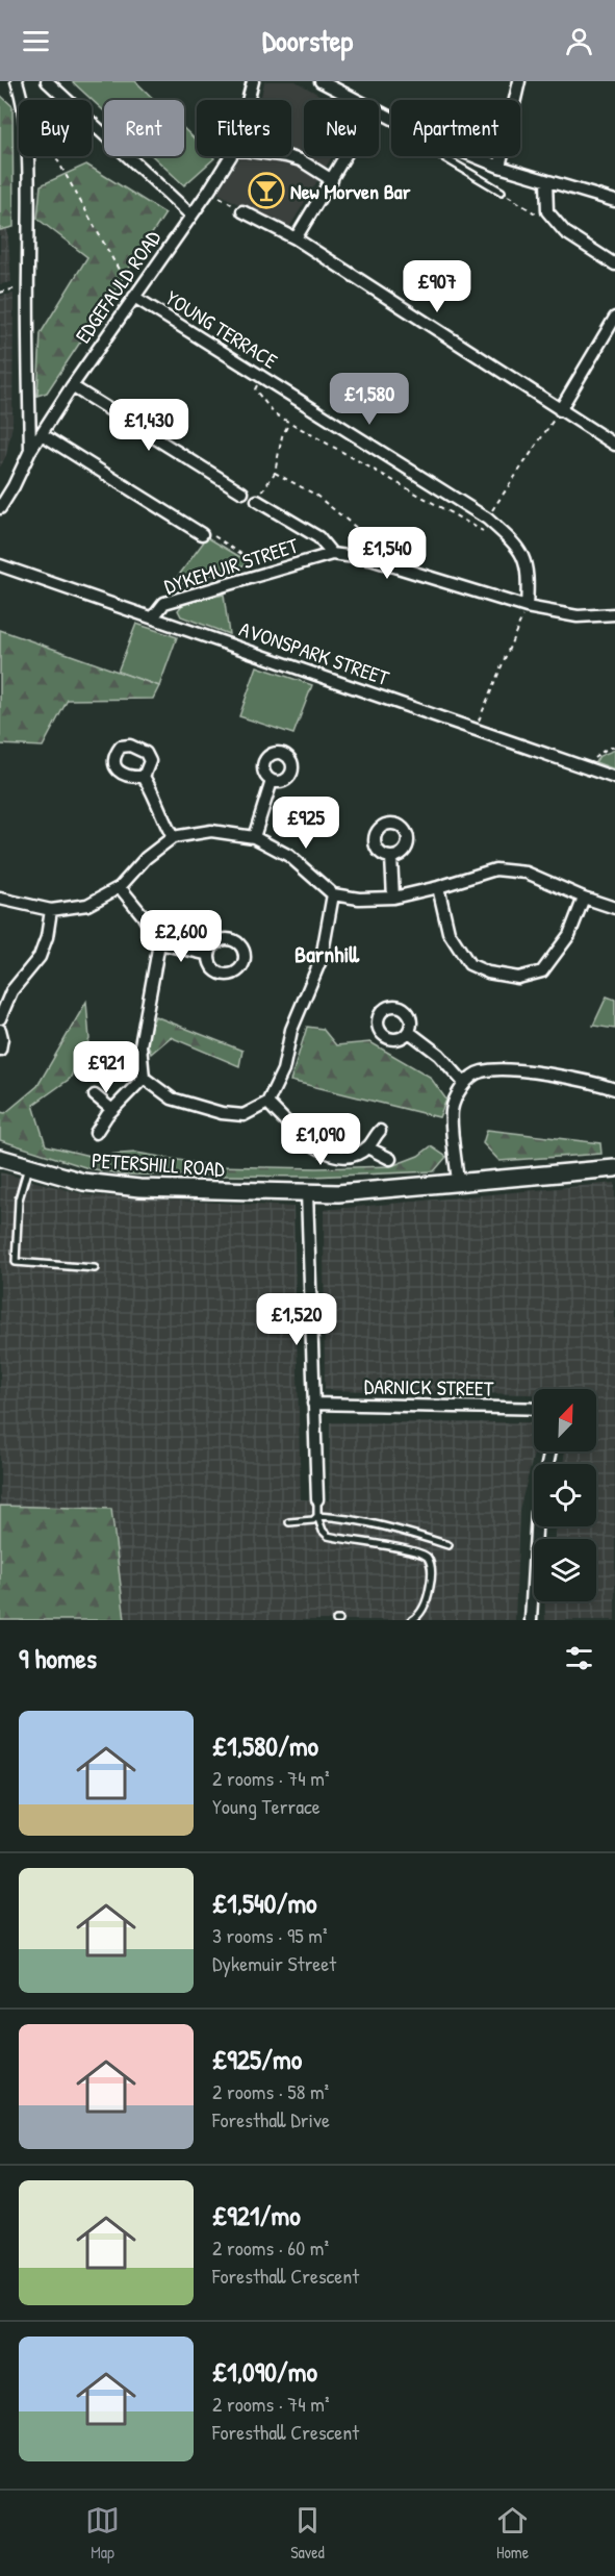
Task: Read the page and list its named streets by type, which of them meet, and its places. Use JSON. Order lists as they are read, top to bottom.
{
  "streets": {
    "street": [
      "EDGEFAULD ROAD",
      "YOUNG TERRACE",
      "DYKEMUIR STREET",
      "AVONSPARK STREET",
      "PETERSHILL ROAD",
      "DARNICK STREET"
    ]
  },
  "crossings": [
    ["EDGEFAULD ROAD", "YOUNG TERRACE"],
    ["YOUNG TERRACE", "DYKEMUIR STREET"],
    ["DYKEMUIR STREET", "AVONSPARK STREET"]
  ],
  "districts": ["Barnhill"],
  "places": {
    "bar": ["New Morven Bar"]
  },
  "north": "top right",
  "page": {
    "header": "Doorstep",
    "chip": [
      "Buy",
      "Rent",
      "Filters",
      "New",
      "Apartment"
    ],
    "price": [
      "£907",
      "£1,580",
      "£1,430",
      "£1,540",
      "£925",
      "£2,600",
      "£921",
      "£1,090",
      "£1,520"
    ],
    "heading": "9 homes",
    "list": [
      {
        "name": "£1,580/mo",
        "note": "2 rooms · 74 m² · Young Terrace"
      },
      {
        "name": "£1,540/mo",
        "note": "3 rooms · 95 m² · Dykemuir Street"
      },
      {
        "name": "£925/mo",
        "note": "2 rooms · 58 m² · Foresthall Drive"
      },
      {
        "name": "£921/mo",
        "note": "2 rooms · 60 m² · Foresthall Crescent"
      },
      {
        "name": "£1,090/mo",
        "note": "2 rooms · 74 m² · Foresthall Crescent"
      }
    ],
    "tabs": ["Map", "Saved", "Home"]
  }
}
